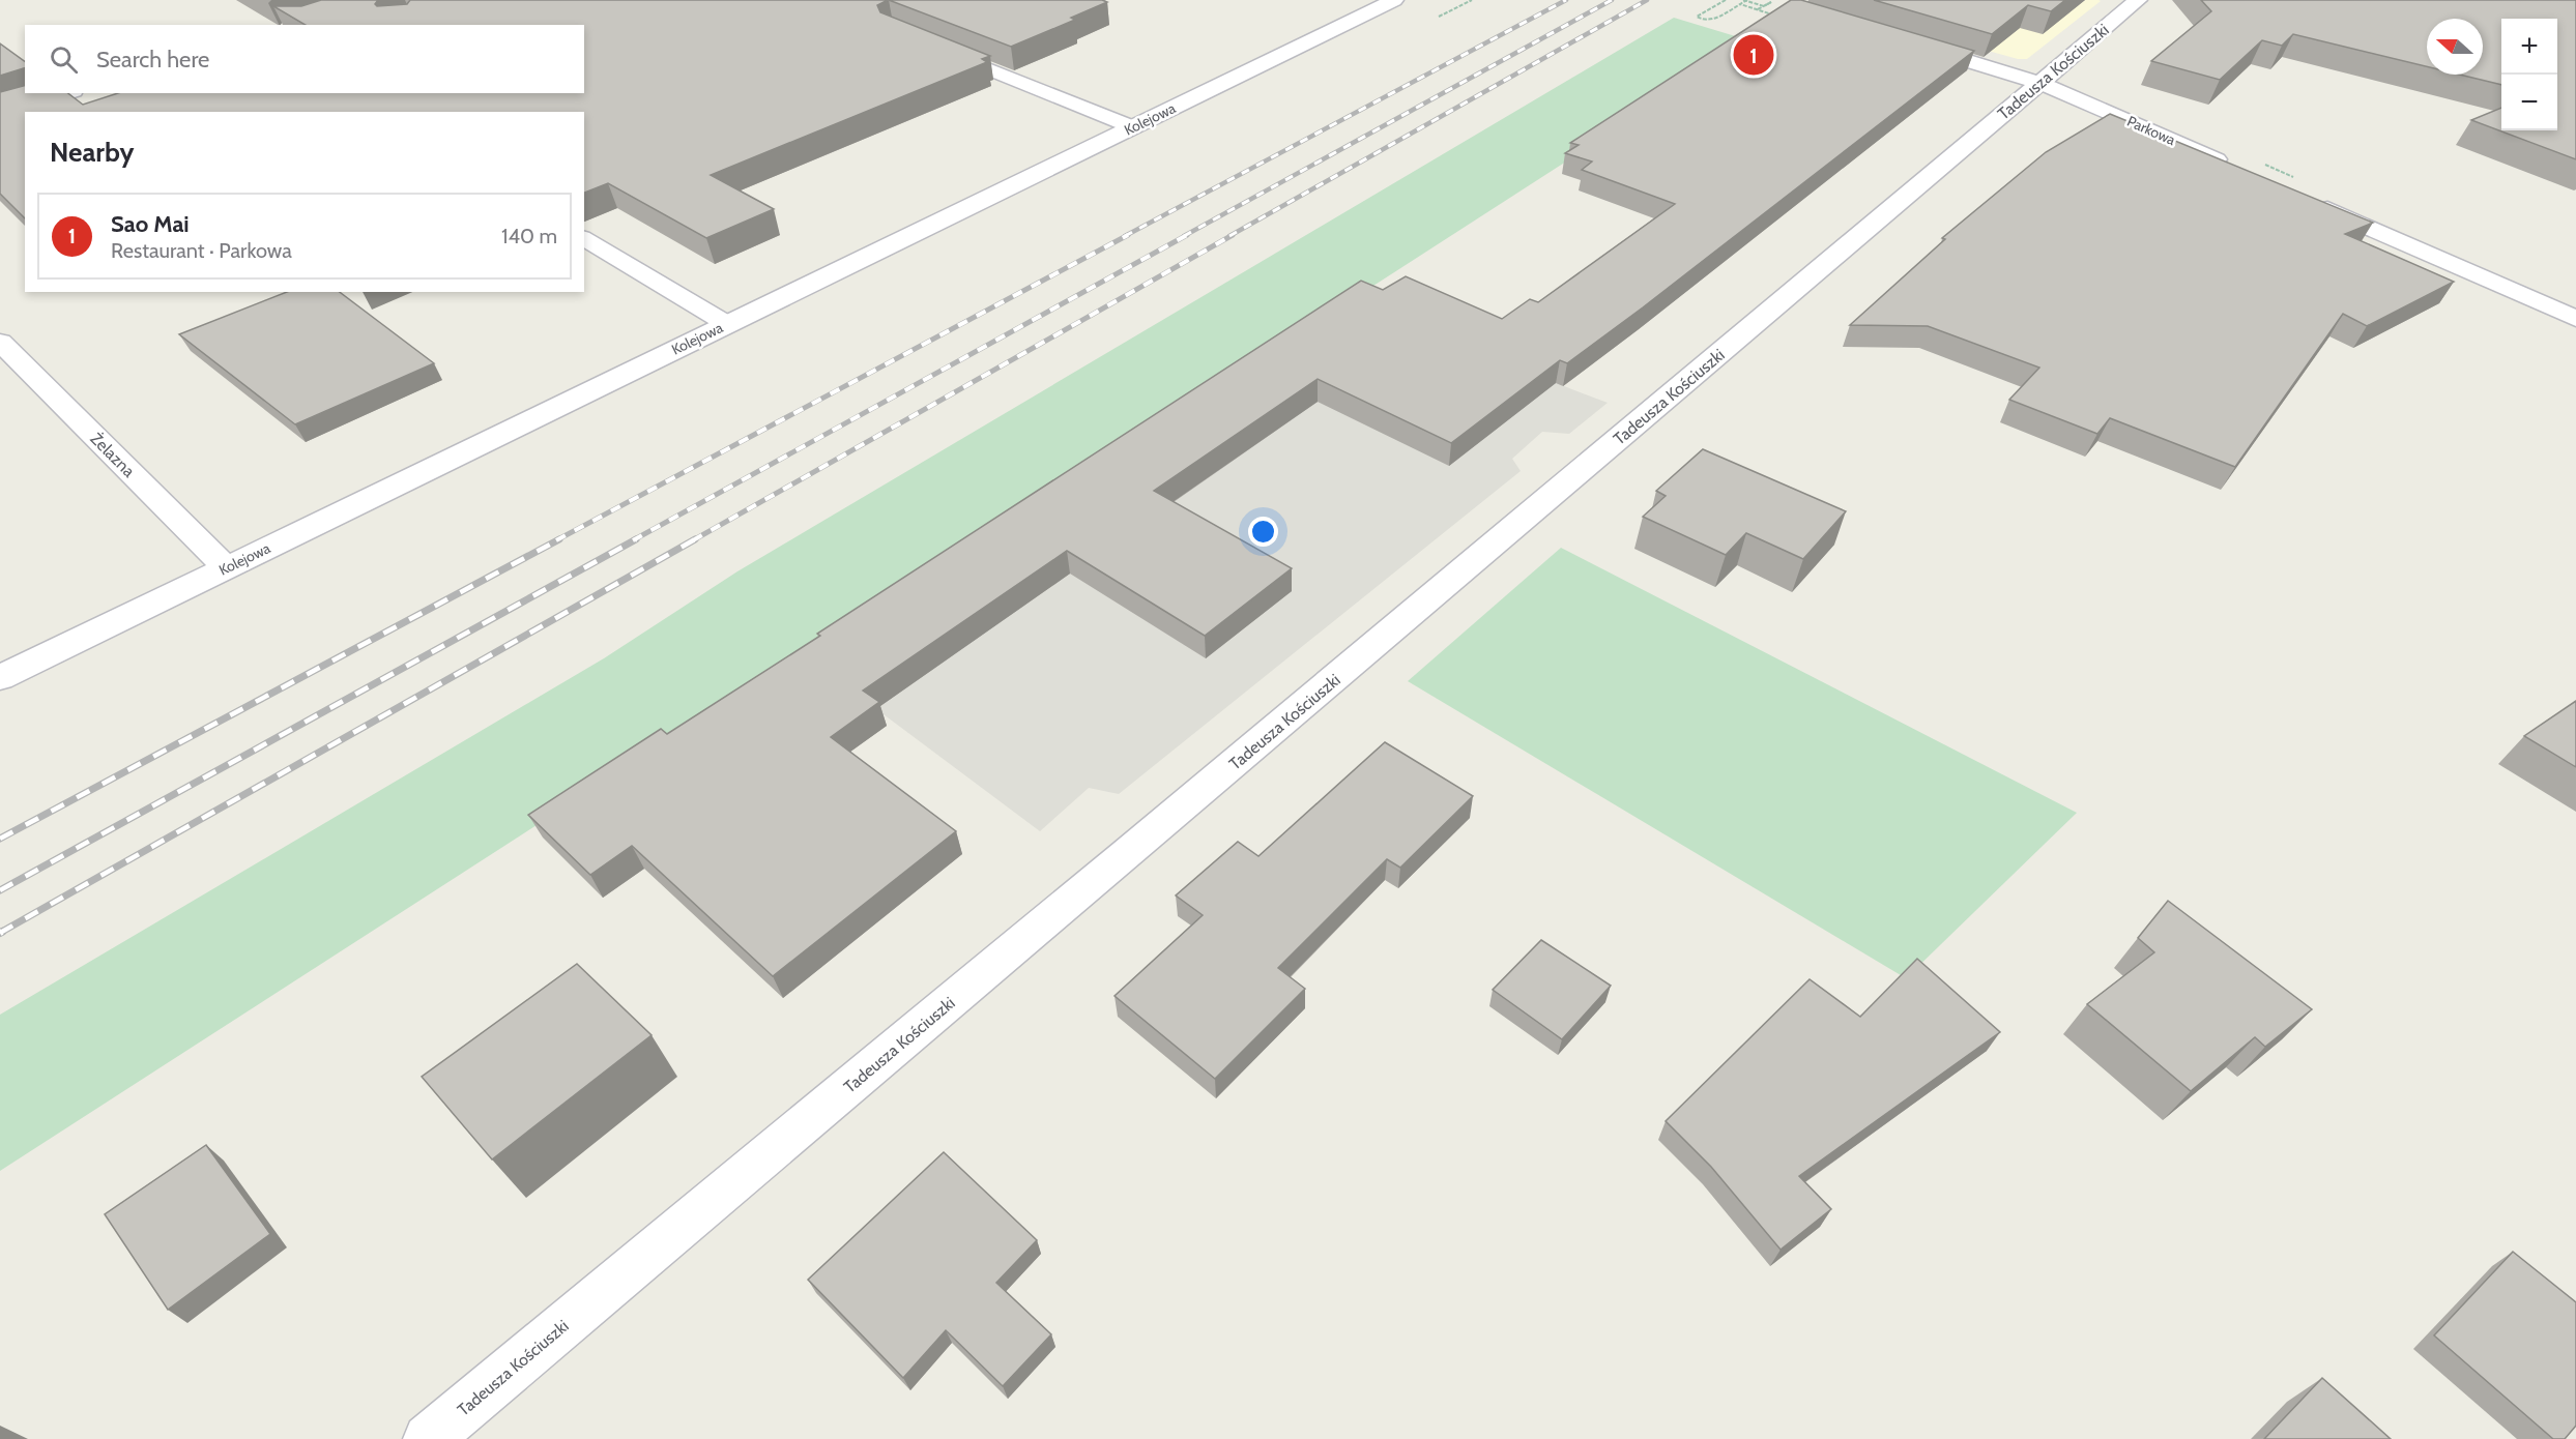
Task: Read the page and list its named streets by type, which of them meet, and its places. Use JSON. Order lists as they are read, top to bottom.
{
  "streets": {
    "street": [
      "Tadeusza Kościuszki",
      "Kolejowa",
      "Parkowa",
      "Żelazna"
    ]
  },
  "crossings": [
    ["Tadeusza Kościuszki", "Parkowa"],
    ["Kolejowa", "Żelazna"]
  ],
  "north": "left",
  "page": {
    "map_buttons": ["+", "−"],
    "search": "Search here",
    "pins": "1",
    "heading": "Nearby",
    "list": [
      {
        "mark": "1",
        "name": "Sao Mai",
        "note": "Restaurant · Parkowa",
        "value": "140 m"
      }
    ]
  }
}
